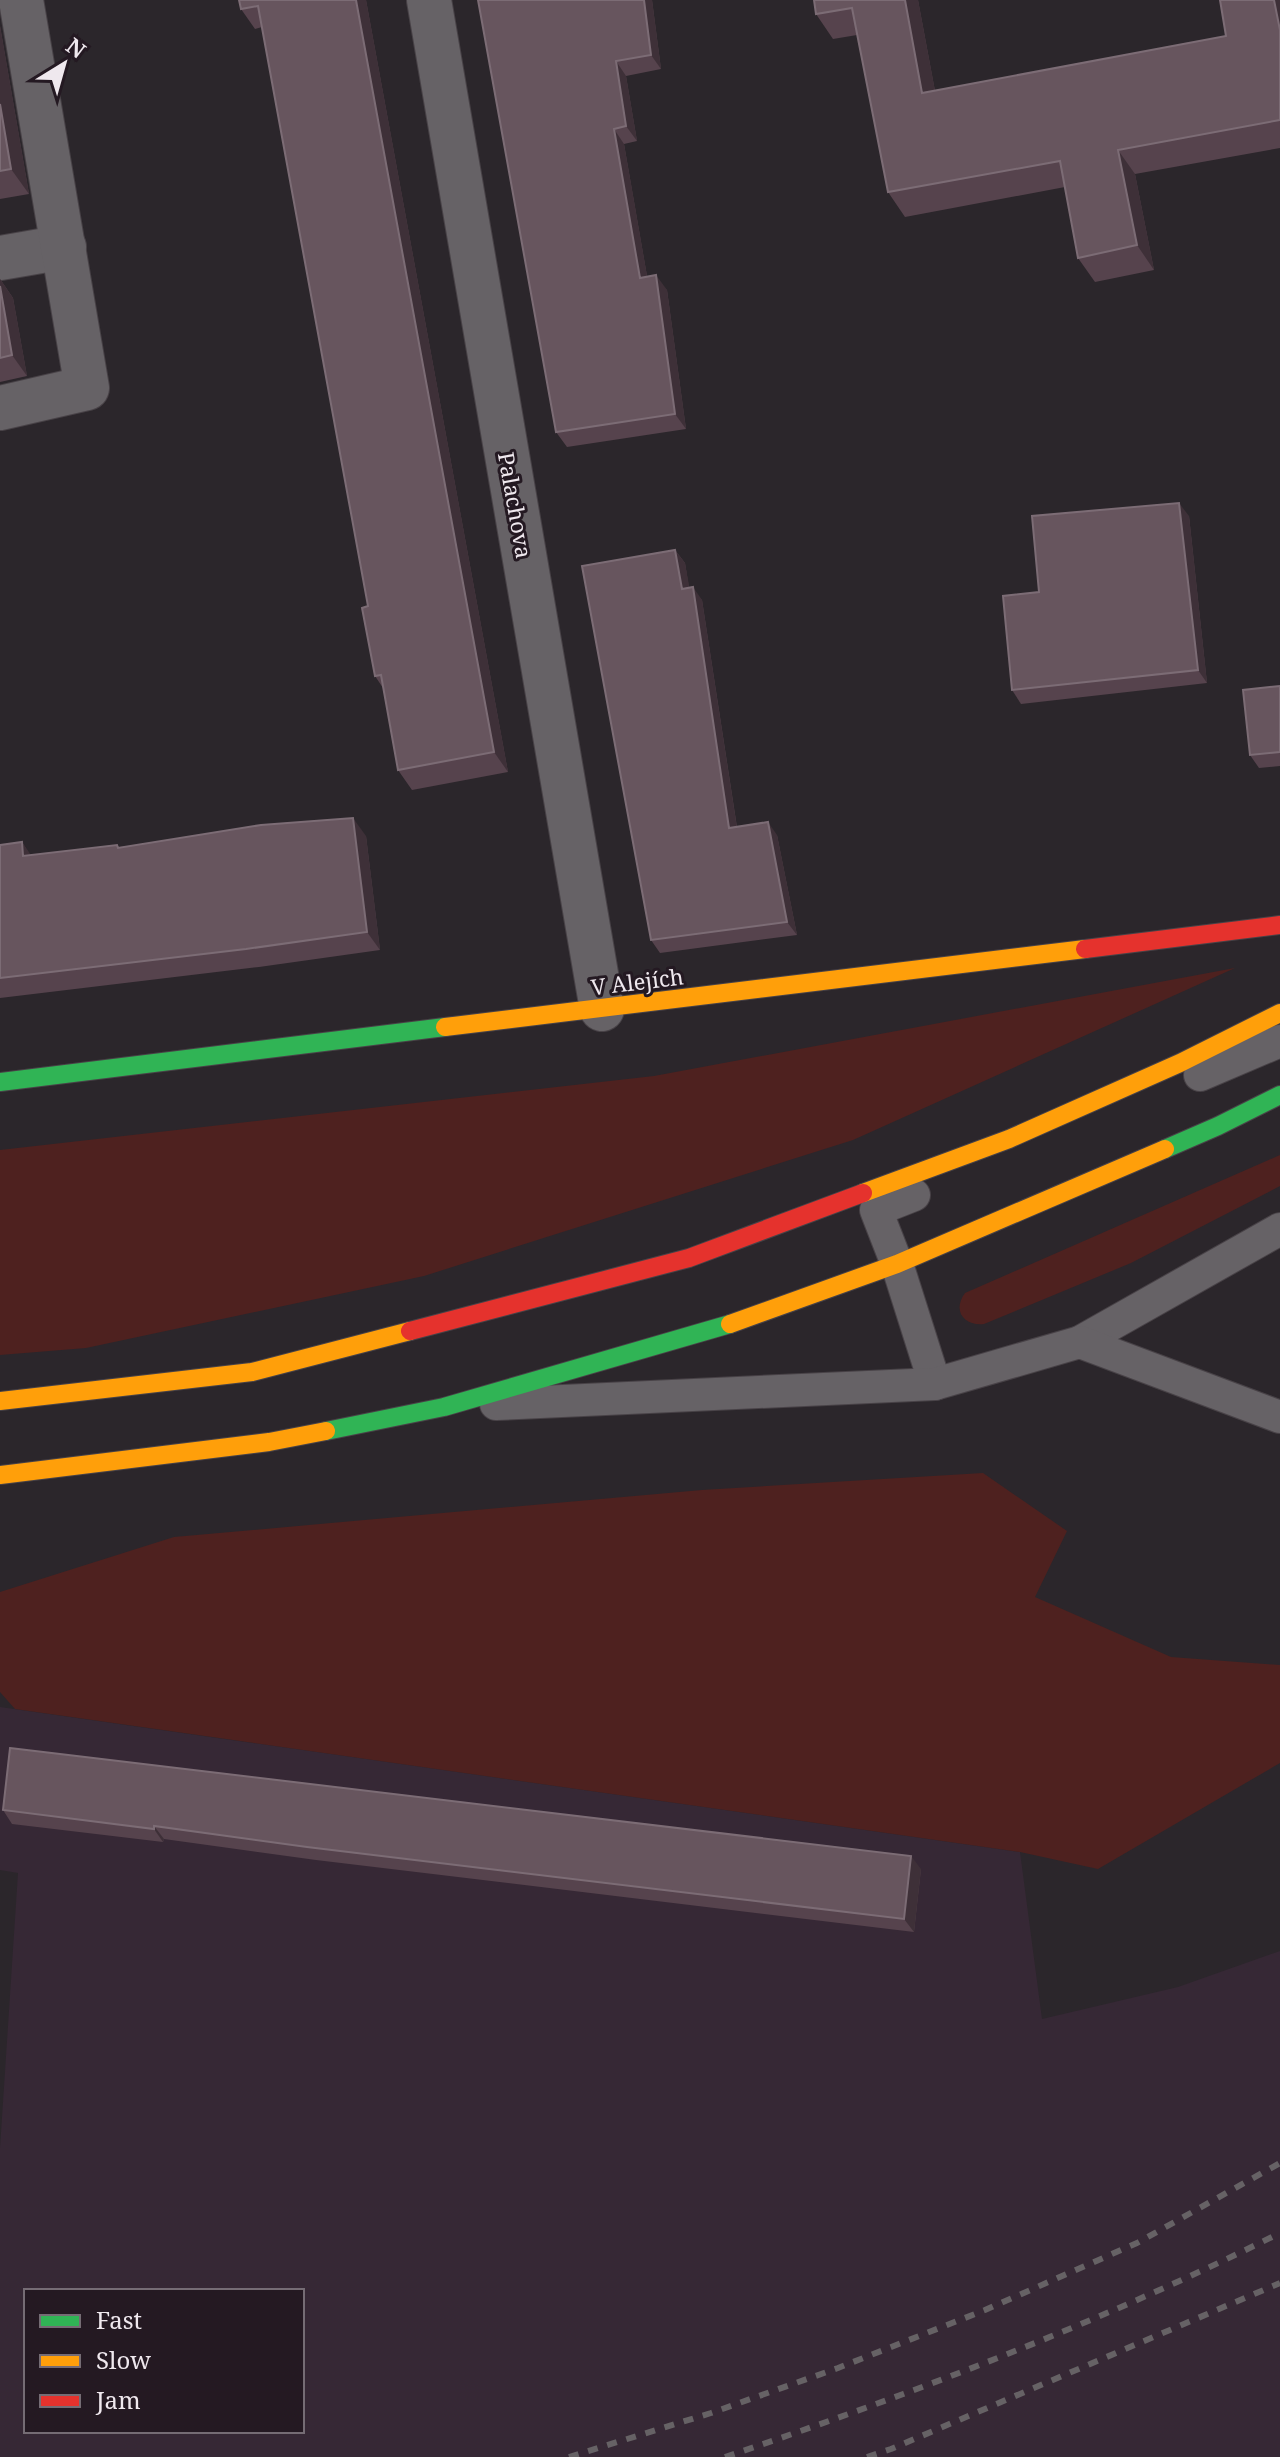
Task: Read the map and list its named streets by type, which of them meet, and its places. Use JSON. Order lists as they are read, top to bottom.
{
  "streets": {
    "main road": ["V Alejích"],
    "street": ["Palachova"]
  },
  "crossings": [
    ["Palachova", "V Alejích"]
  ],
  "legend": ["Fast", "Slow", "Jam"],
  "north": "top right"
}
